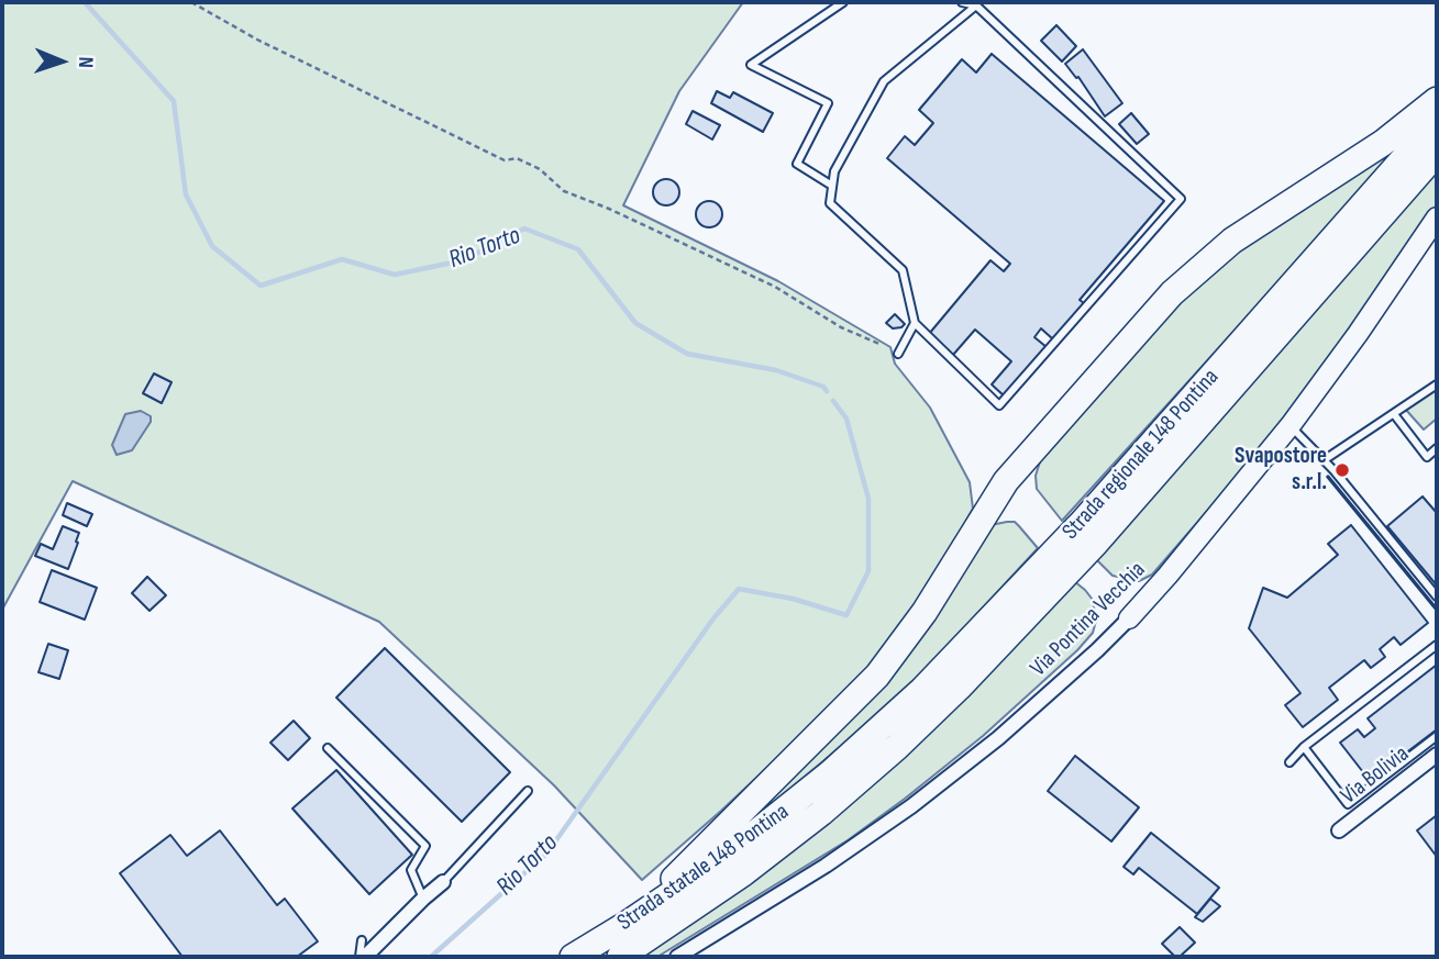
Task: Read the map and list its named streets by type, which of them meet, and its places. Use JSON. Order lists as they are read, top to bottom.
{
  "streets": {
    "highway": ["Strada regionale 148 Pontina", "Strada statale 148 Pontina"],
    "street": ["Via Pontina Vecchia", "Via Bolivia"]
  },
  "crossings": [
    ["Strada regionale 148 Pontina", "Strada statale 148 Pontina"]
  ],
  "water": ["Rio Torto"],
  "places": ["Svapostore s.r.l."],
  "north": "right"
}
